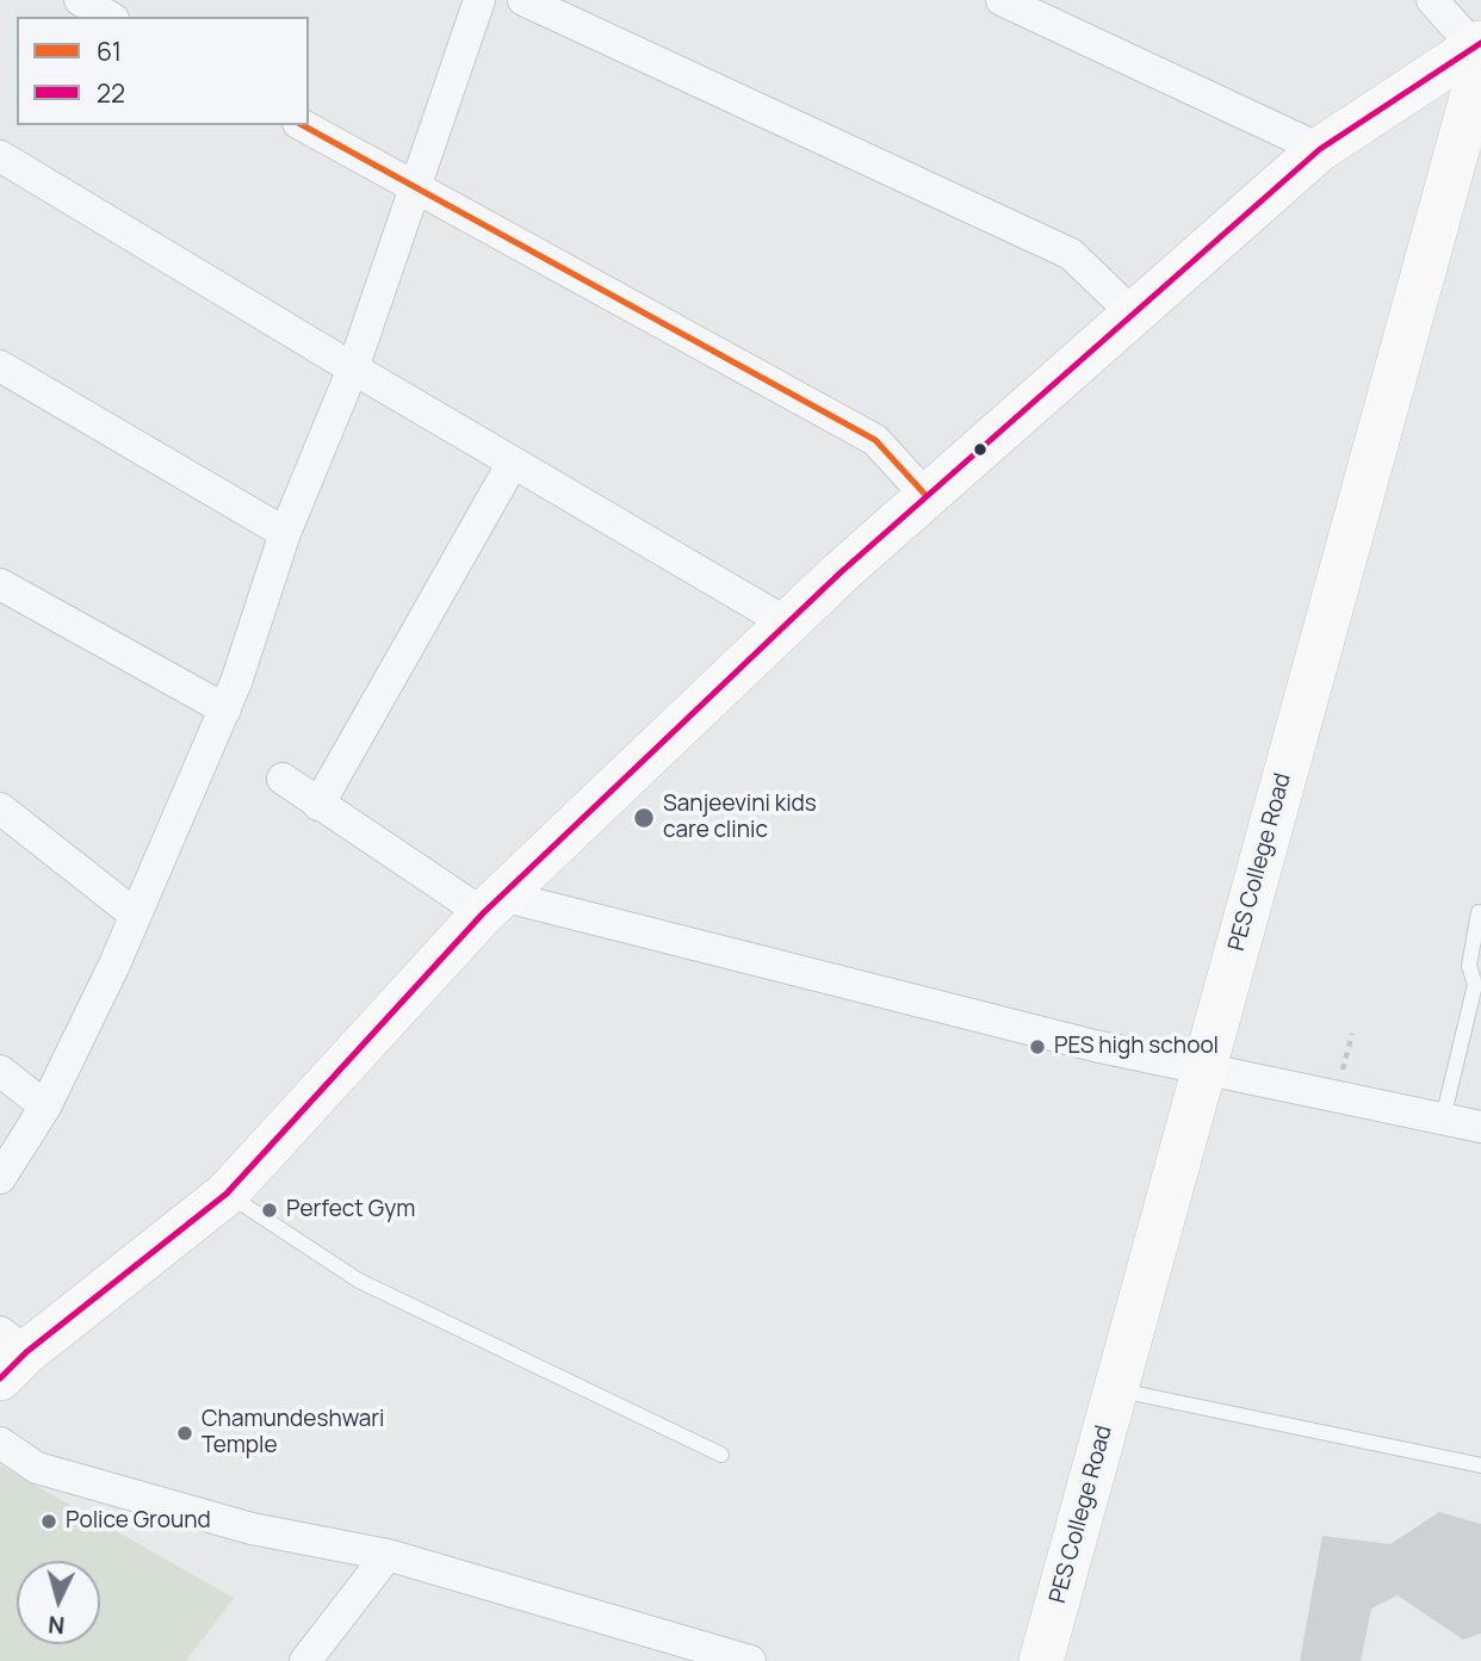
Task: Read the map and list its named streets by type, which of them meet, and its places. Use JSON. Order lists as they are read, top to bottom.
{
  "streets": {
    "main road": ["PES College Road"]
  },
  "places": [
    "Sanjeevini kids care clinic",
    "PES high school",
    "Perfect Gym",
    "Chamundeshwari Temple",
    "Police Ground"
  ],
  "lines": ["transit line 22", "transit line 61"],
  "legend": ["61", "22"],
  "north": "bottom"
}
